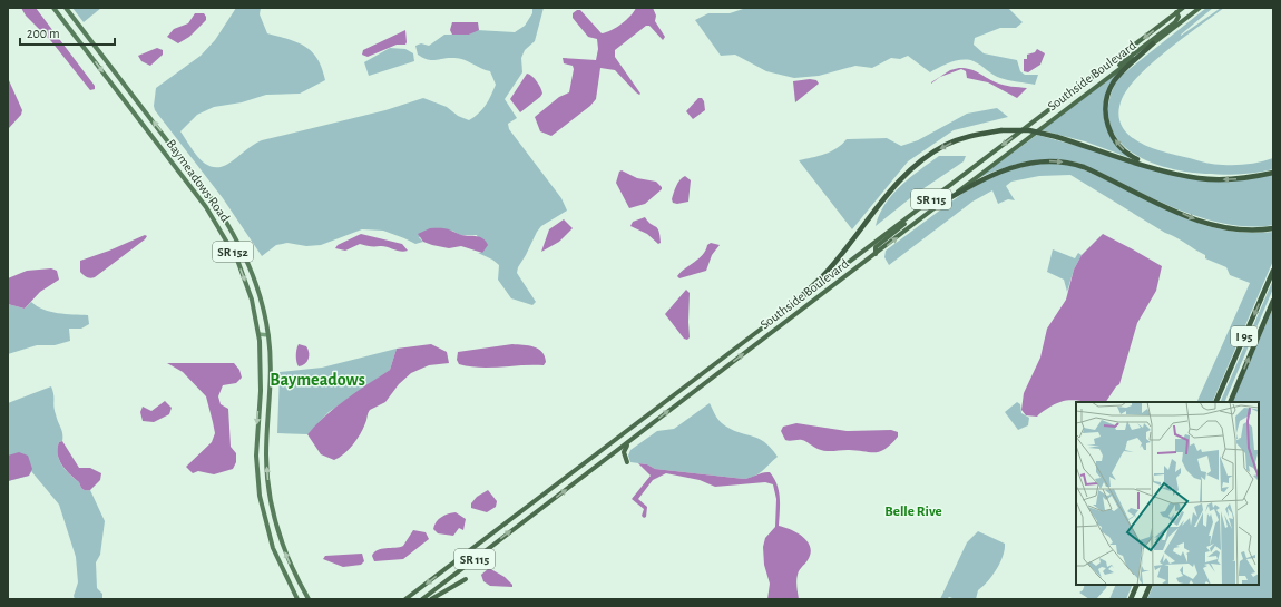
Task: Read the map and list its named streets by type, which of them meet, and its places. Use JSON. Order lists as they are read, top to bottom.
{
  "streets": {
    "highway": ["Southside Boulevard", "SR 115", "I 95"],
    "main road": ["Baymeadows Road", "SR 152"]
  },
  "districts": ["Baymeadows", "Belle Rive"],
  "scale_bar": "200 m"
}
